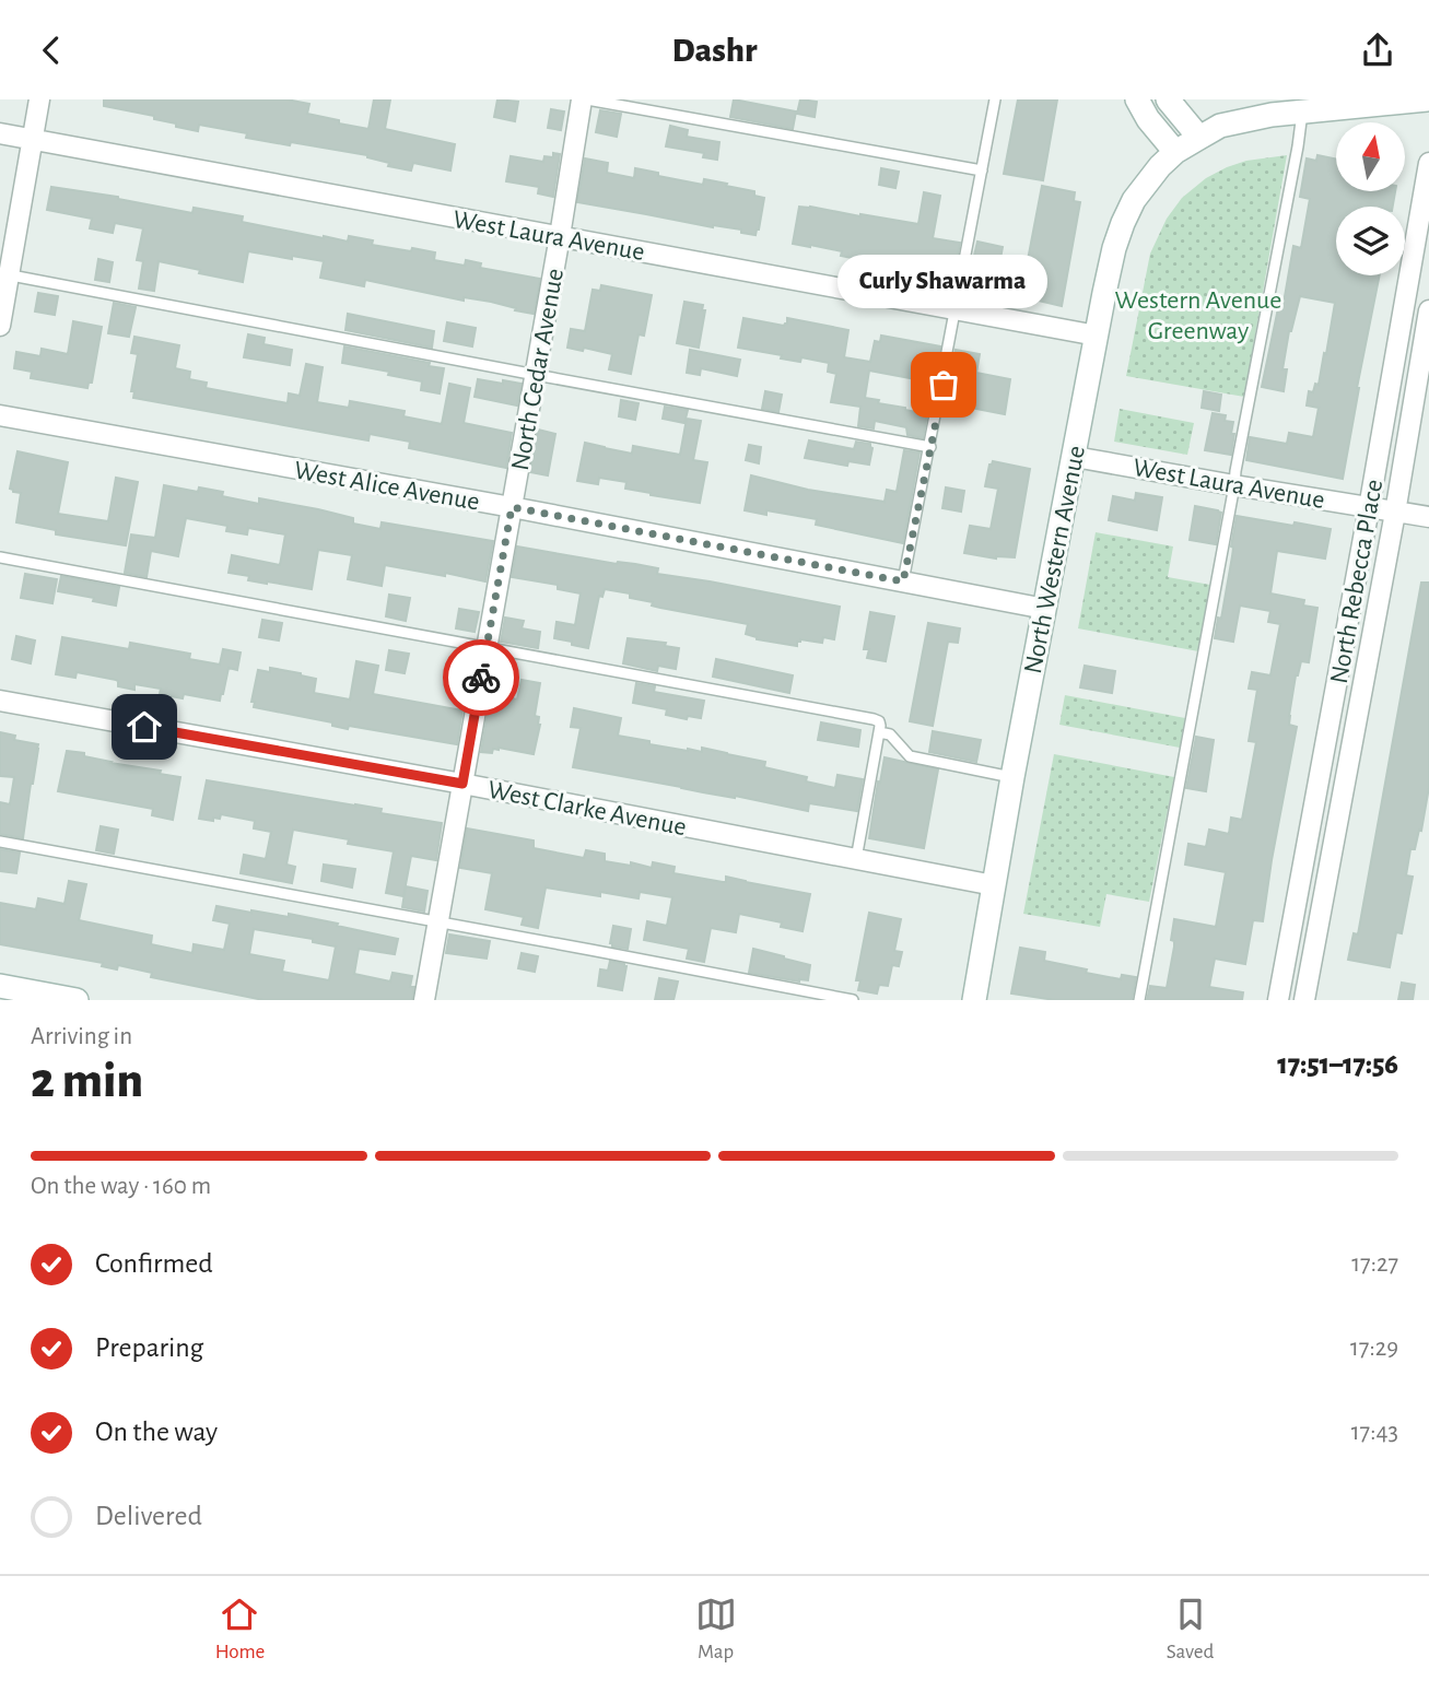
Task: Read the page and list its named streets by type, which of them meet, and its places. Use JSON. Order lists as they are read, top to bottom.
{
  "streets": {
    "main road": ["North Western Avenue"],
    "street": [
      "West Laura Avenue",
      "North Cedar Avenue",
      "West Alice Avenue",
      "North Rebecca Place",
      "West Clarke Avenue"
    ]
  },
  "crossings": [
    ["West Laura Avenue", "North Cedar Avenue"],
    ["West Laura Avenue", "North Western Avenue"],
    ["West Laura Avenue", "North Rebecca Place"],
    ["North Cedar Avenue", "West Alice Avenue"],
    ["North Cedar Avenue", "West Clarke Avenue"],
    ["West Alice Avenue", "North Western Avenue"],
    ["North Western Avenue", "West Clarke Avenue"]
  ],
  "parks": ["Western Avenue Greenway"],
  "places": ["Curly Shawarma"],
  "north": "top",
  "page": {
    "header": "Dashr",
    "bubble": "Curly Shawarma",
    "heading": ["2 min", "Arriving in", "17:51–17:56"],
    "bar": "On the way · 160 m",
    "list": [
      ["Confirmed", "17:27"],
      ["Preparing", "17:29"],
      ["On the way", "17:43"],
      "Delivered"
    ],
    "tabs": ["Home", "Map", "Saved"]
  }
}
